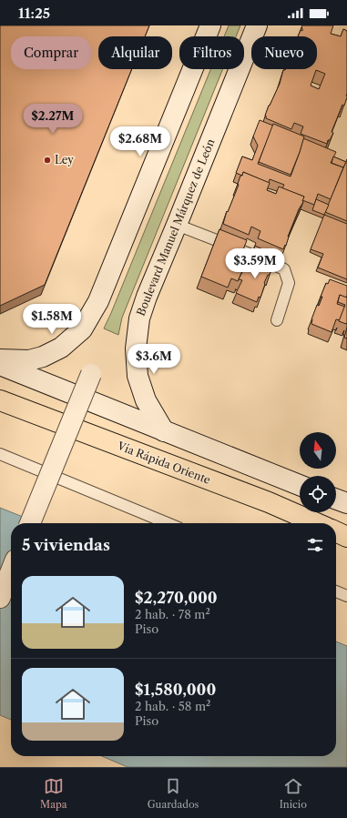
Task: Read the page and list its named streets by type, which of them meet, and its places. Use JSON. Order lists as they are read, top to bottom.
{
  "streets": {
    "highway": ["Vía Rápida Oriente"],
    "street": ["Boulevard Manuel Márquez de León"]
  },
  "places": ["Ley"],
  "north": "top",
  "page": {
    "status": "11:25",
    "chip": [
      "Comprar",
      "Alquilar",
      "Filtros",
      "Nuevo"
    ],
    "price": [
      "$2.27M",
      "$2.68M",
      "$3.59M",
      "$1.58M",
      "$3.6M"
    ],
    "heading": "5 viviendas",
    "list": [
      {
        "name": "$2,270,000",
        "note": "2 hab. · 78 m² · Piso"
      },
      {
        "name": "$1,580,000",
        "note": "2 hab. · 58 m² · Piso"
      }
    ],
    "tabs": ["Mapa", "Guardados", "Inicio"]
  }
}
